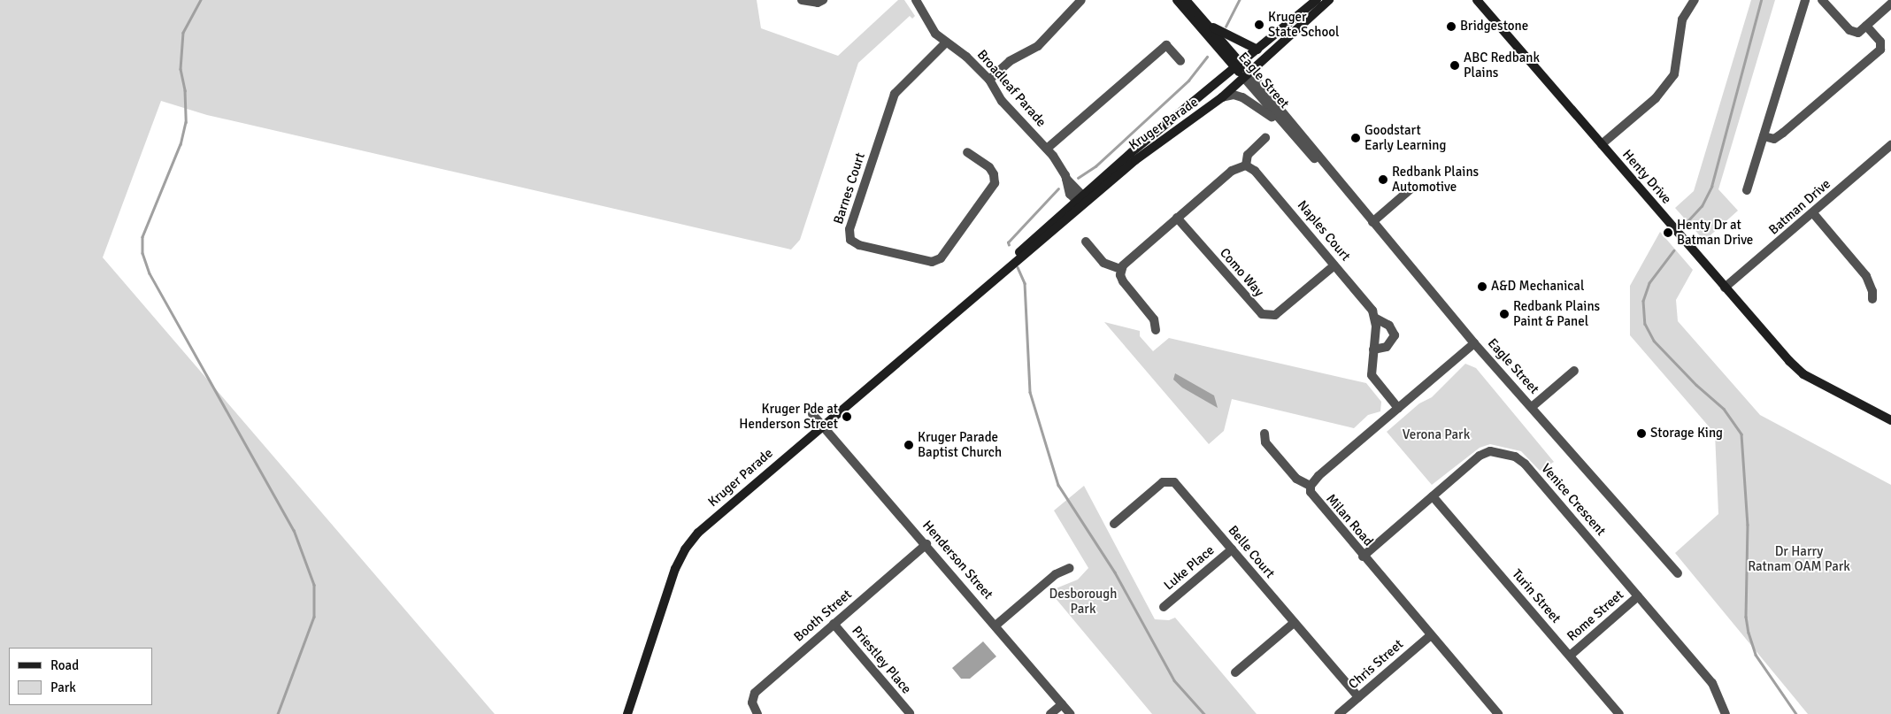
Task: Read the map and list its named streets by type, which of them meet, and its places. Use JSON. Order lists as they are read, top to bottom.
{
  "streets": {
    "street": [
      "Eagle Street",
      "Broadleaf Parade",
      "Kruger Parade",
      "Henty Drive",
      "Barnes Court",
      "Batman Drive",
      "Naples Court",
      "Como Way",
      "Venice Crescent",
      "Milan Road",
      "Belle Court",
      "Henderson Street",
      "Luke Place",
      "Turin Street",
      "Booth Street",
      "Rome Street",
      "Priestley Place",
      "Chris Street"
    ]
  },
  "crossings": [
    ["Eagle Street", "Kruger Parade"],
    ["Broadleaf Parade", "Kruger Parade"],
    ["Broadleaf Parade", "Barnes Court"],
    ["Kruger Parade", "Henderson Street"],
    ["Henty Drive", "Batman Drive"],
    ["Naples Court", "Como Way"],
    ["Venice Crescent", "Milan Road"],
    ["Venice Crescent", "Turin Street"],
    ["Venice Crescent", "Rome Street"],
    ["Milan Road", "Chris Street"],
    ["Belle Court", "Luke Place"],
    ["Belle Court", "Chris Street"],
    ["Henderson Street", "Booth Street"],
    ["Turin Street", "Rome Street"],
    ["Booth Street", "Priestley Place"]
  ],
  "parks": ["Verona Park", "Dr Harry Ratnam OAM Park", "Desborough Park"],
  "places": [
    "Kruger State School",
    "Bridgestone",
    "ABC Redbank Plains",
    "Goodstart Early Learning",
    "Redbank Plains Automotive",
    "Henty Dr at Batman Drive",
    "A&D Mechanical",
    "Redbank Plains Paint & Panel",
    "Kruger Pde at Henderson Street",
    "Storage King",
    "Kruger Parade Baptist Church"
  ],
  "legend": ["Road", "Park"]
}
